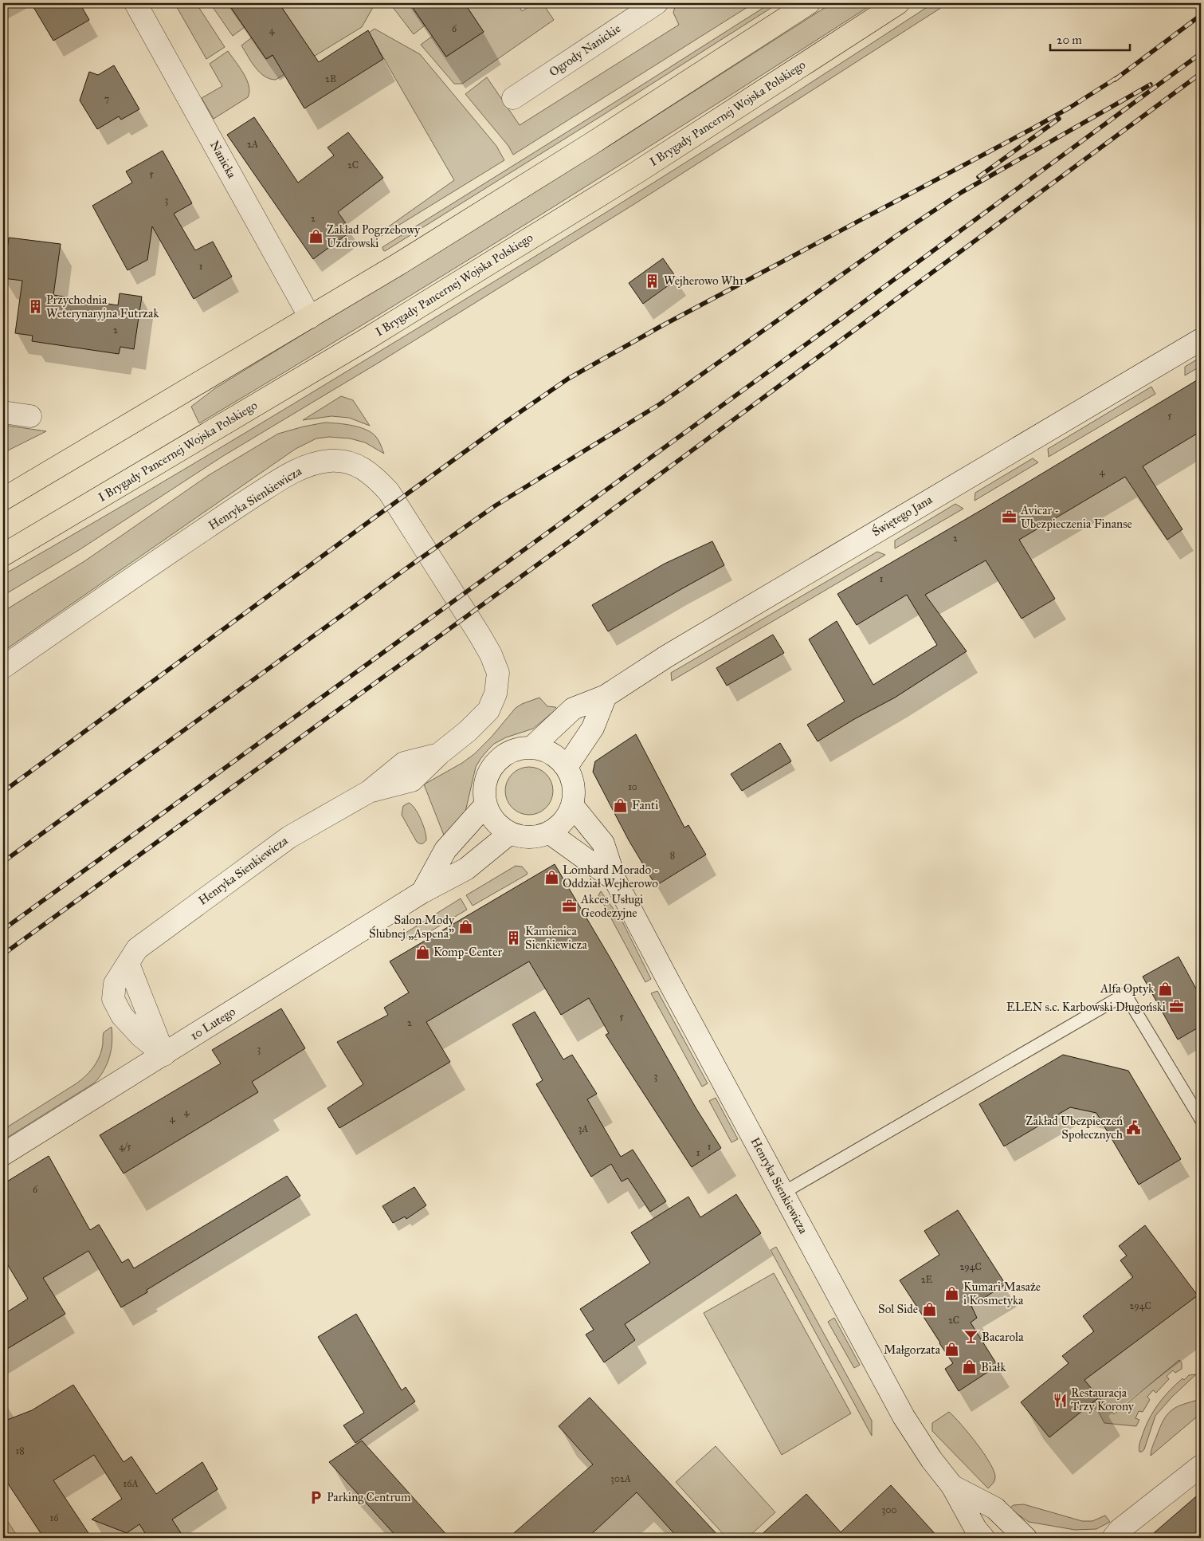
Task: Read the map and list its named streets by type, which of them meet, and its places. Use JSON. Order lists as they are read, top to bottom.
{
  "streets": {
    "main road": ["I Brygady Pancernej Wojska Polskiego"],
    "street": [
      "Ogrody Nanickie",
      "Nanicka",
      "Henryka Sienkiewicza",
      "Świętego Jana",
      "10 Lutego"
    ]
  },
  "crossings": [
    ["Henryka Sienkiewicza", "Świętego Jana"],
    ["Henryka Sienkiewicza", "10 Lutego"],
    ["Świętego Jana", "10 Lutego"]
  ],
  "places": {
    "shop": [
      "Zakład Pogrzebowy Uzdrowski",
      "Fanti",
      "Lombard Morado - Oddział Wejherowo",
      "Salon Mody Ślubnej „Aspena”",
      "Komp-Center",
      "Alfa Optyk",
      "Kumari Masaże i Kosmetyka",
      "Sol Side",
      "Małgorzata",
      "Białk"
    ],
    "building": ["Wejherowo Wh1", "Przychodnia Weterynaryjna Futrzak", "Kamienica Sienkiewicza"],
    "office": ["Avicar - Ubezpieczenia Finanse", "Akces Usługi Geodezyjne", "ELEN s.c. Karbowski Długoński"],
    "public building": ["Zakład Ubezpieczeń Społecznych"],
    "bar": ["Bacarola"],
    "restaurant": ["Restauracja Trzy Korony"],
    "parking": ["Parking Centrum"]
  },
  "house_numbers": [
    "6",
    "4",
    "2B",
    "7",
    "2A",
    "2C",
    "5",
    "3",
    "2",
    "1",
    "2",
    "5",
    "4",
    "2",
    "1",
    "10",
    "8",
    "5",
    "2",
    "3",
    "3",
    "4",
    "4",
    "3A",
    "4/5",
    "1",
    "1",
    "6",
    "294C",
    "2E",
    "294C",
    "2C",
    "18",
    "302A",
    "16A",
    "300",
    "16"
  ],
  "scale_bar": "20 m"
}
